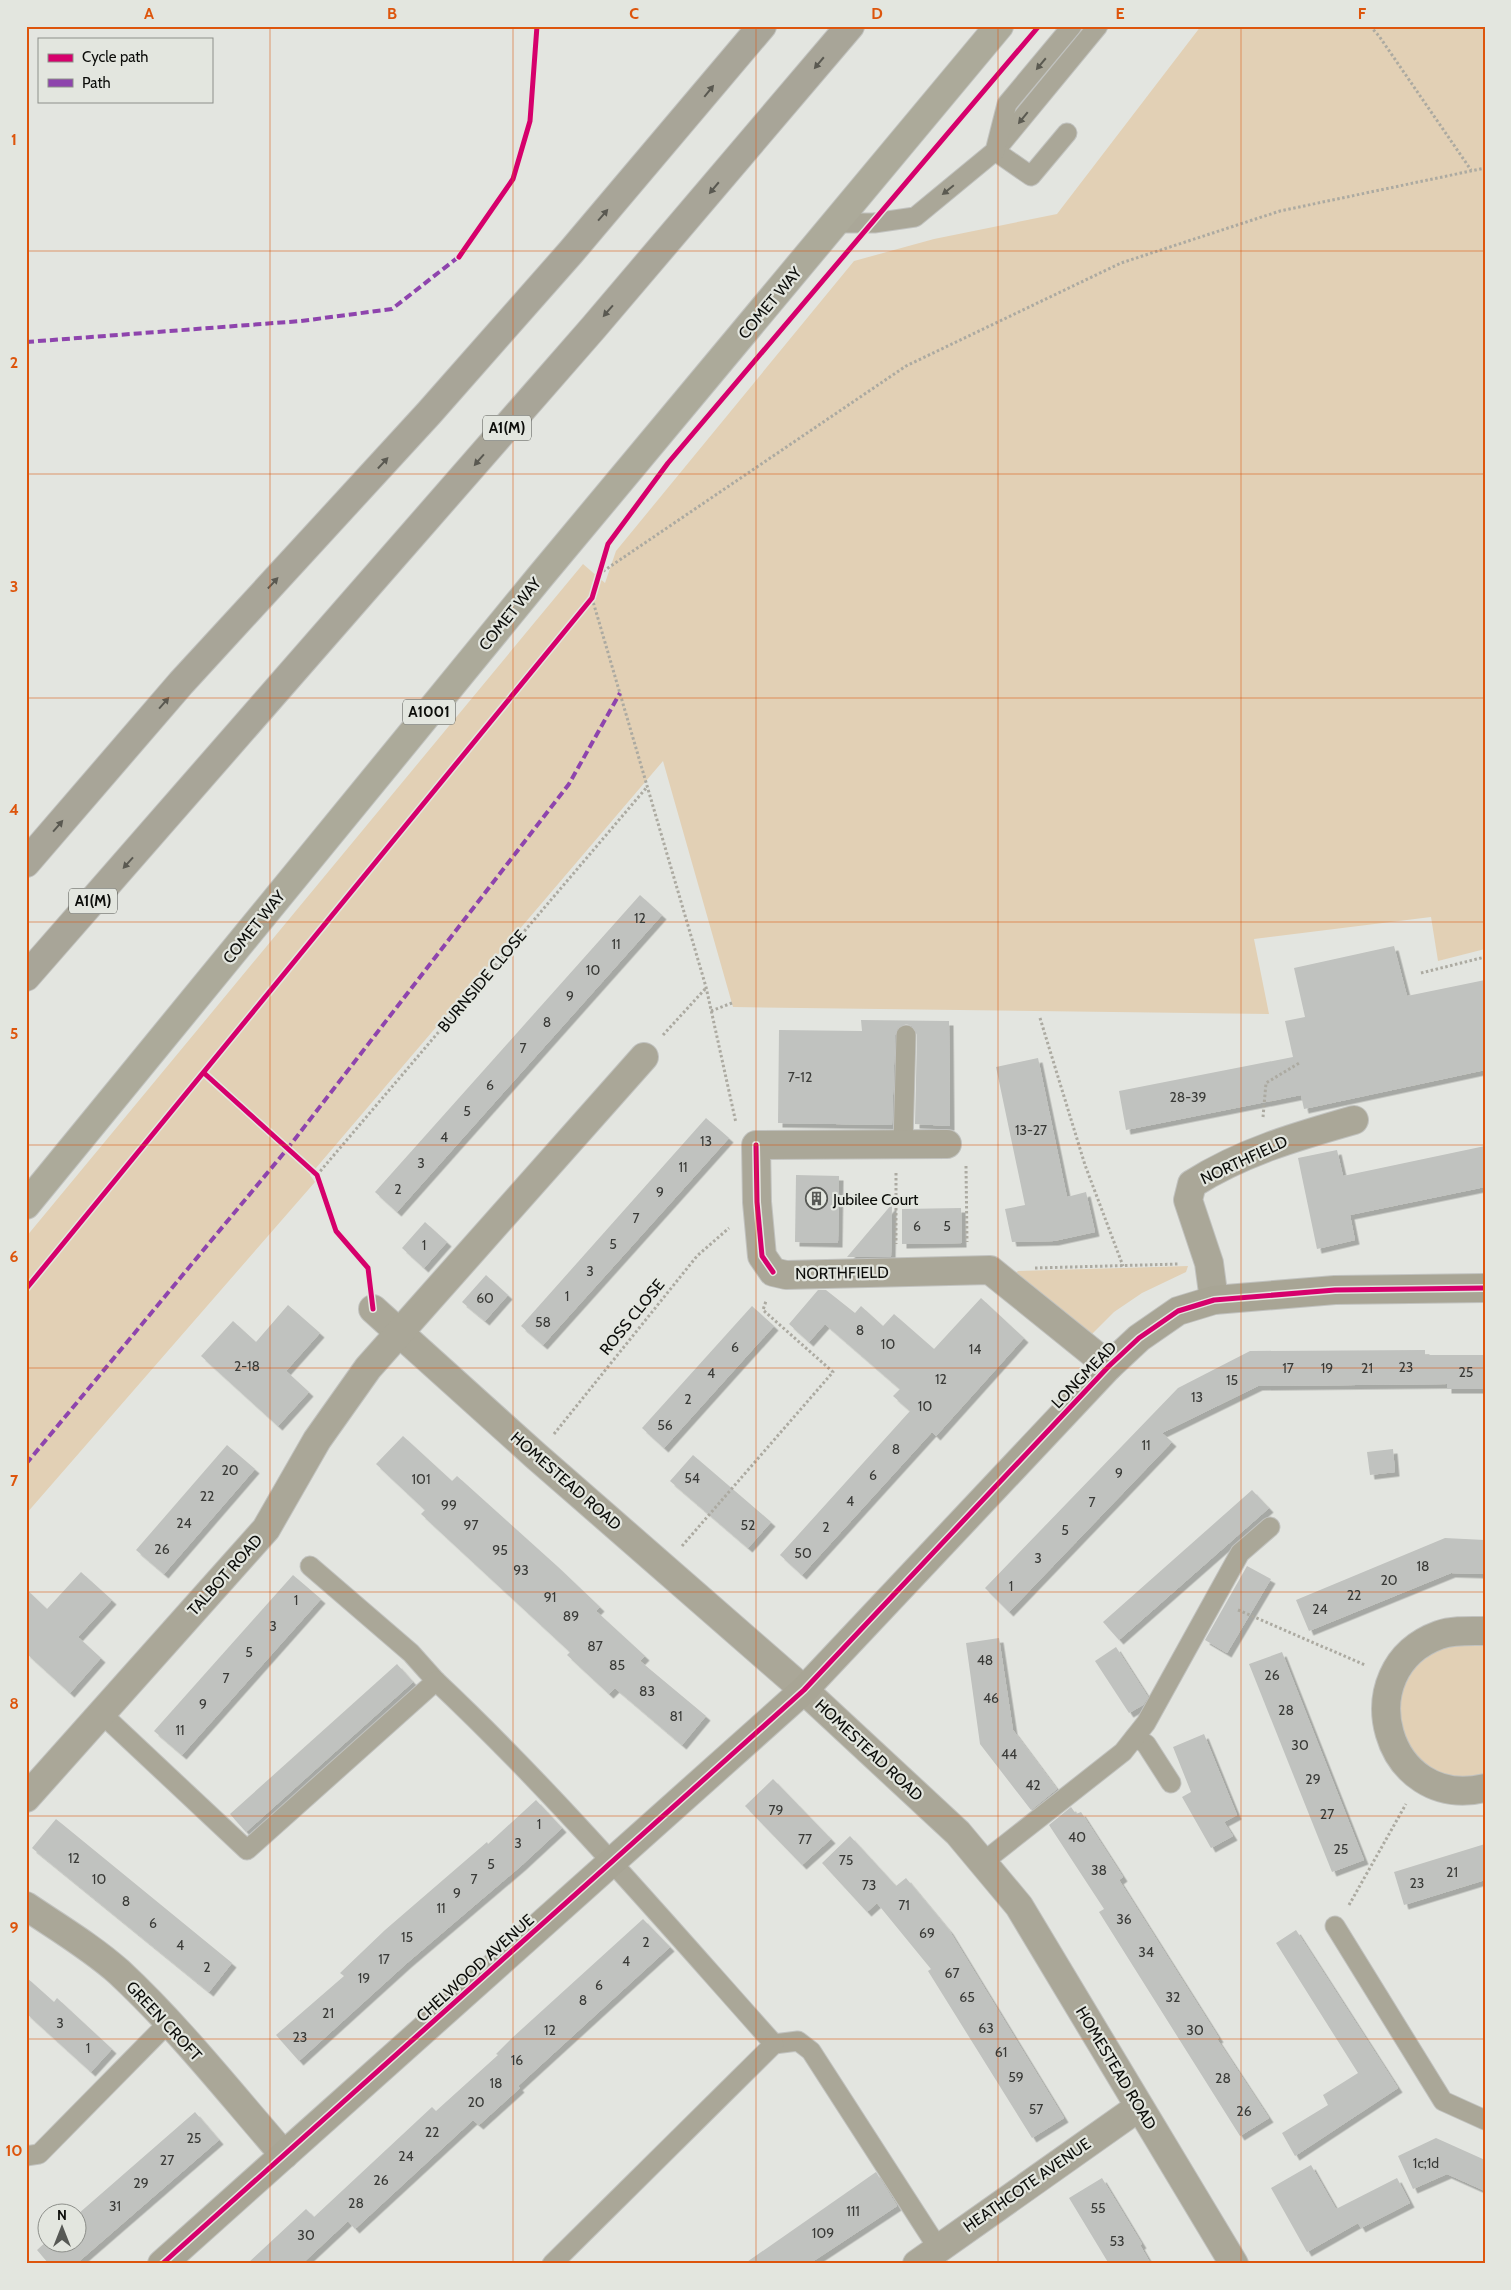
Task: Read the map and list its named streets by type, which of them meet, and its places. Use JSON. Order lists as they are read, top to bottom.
{
  "streets": {
    "highway": ["A1(M)"],
    "main road": ["COMET WAY", "A1001"],
    "street": [
      "NORTHFIELD",
      "LONGMEAD",
      "HOMESTEAD ROAD",
      "TALBOT ROAD",
      "CHELWOOD AVENUE",
      "GREEN CROFT",
      "HEATHCOTE AVENUE"
    ],
    "path": ["BURNSIDE CLOSE", "ROSS CLOSE"]
  },
  "crossings": [
    ["NORTHFIELD", "ROSS CLOSE"],
    ["NORTHFIELD", "LONGMEAD"],
    ["ROSS CLOSE", "HOMESTEAD ROAD"],
    ["LONGMEAD", "HOMESTEAD ROAD"],
    ["LONGMEAD", "CHELWOOD AVENUE"],
    ["HOMESTEAD ROAD", "TALBOT ROAD"],
    ["HOMESTEAD ROAD", "CHELWOOD AVENUE"],
    ["HOMESTEAD ROAD", "HEATHCOTE AVENUE"],
    ["CHELWOOD AVENUE", "GREEN CROFT"]
  ],
  "places": {
    "building": ["Jubilee Court"]
  },
  "house_numbers": [
    "12",
    "11",
    "10",
    "9",
    "8",
    "7",
    "7-12",
    "6",
    "28-39",
    "5",
    "13-27",
    "4",
    "13",
    "3",
    "11",
    "2",
    "9",
    "7",
    "6",
    "5",
    "5",
    "1",
    "3",
    "1",
    "60",
    "58",
    "8",
    "10",
    "6",
    "14",
    "2-18",
    "23",
    "17",
    "19",
    "21",
    "25",
    "4",
    "12",
    "15",
    "13",
    "2",
    "10",
    "56",
    "11",
    "8",
    "20",
    "9",
    "6",
    "54",
    "101",
    "22",
    "4",
    "7",
    "99",
    "24",
    "97",
    "52",
    "2",
    "5",
    "26",
    "95",
    "50",
    "3",
    "18",
    "93",
    "20",
    "1",
    "22",
    "91",
    "1",
    "24",
    "89",
    "3",
    "87",
    "5",
    "48",
    "85",
    "26",
    "7",
    "83",
    "46",
    "9",
    "28",
    "81",
    "11",
    "30",
    "44",
    "29",
    "42",
    "79",
    "27",
    "1",
    "40",
    "77",
    "3",
    "25",
    "12",
    "75",
    "5",
    "38",
    "21",
    "10",
    "7",
    "23",
    "73",
    "9",
    "8",
    "71",
    "11",
    "36",
    "6",
    "69",
    "15",
    "2",
    "4",
    "34",
    "17",
    "4",
    "2",
    "67",
    "19",
    "6",
    "65",
    "32",
    "8",
    "21",
    "3",
    "63",
    "12",
    "30",
    "23",
    "1",
    "61",
    "16",
    "59",
    "28",
    "18",
    "20",
    "57",
    "26",
    "22",
    "25",
    "24",
    "27",
    "1c;1d",
    "26",
    "29",
    "28",
    "31",
    "55",
    "111",
    "109",
    "30",
    "53"
  ],
  "legend": ["Cycle path", "Path"],
  "north": "top",
  "grid": {
    "columns": [
      "A",
      "B",
      "C",
      "D",
      "E",
      "F"
    ],
    "rows": [
      "1",
      "2",
      "3",
      "4",
      "5",
      "6",
      "7",
      "8",
      "9",
      "10"
    ]
  }
}
